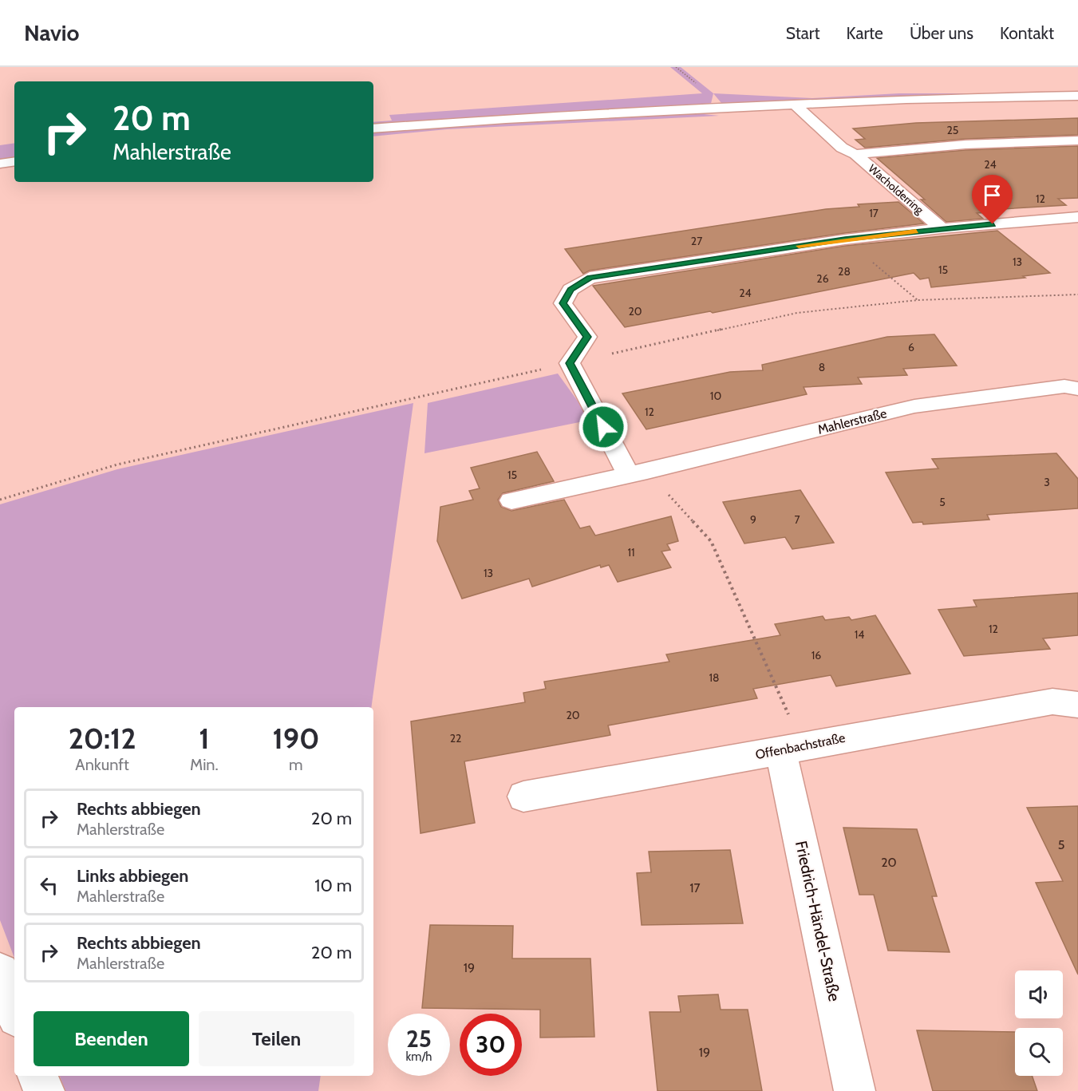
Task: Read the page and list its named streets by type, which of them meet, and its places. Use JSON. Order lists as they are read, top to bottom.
{
  "streets": {
    "street": [
      "Wacholderring",
      "Mahlerstraße",
      "Offenbachstraße",
      "Friedrich-Händel-Straße"
    ]
  },
  "crossings": [
    ["Offenbachstraße", "Friedrich-Händel-Straße"]
  ],
  "house_numbers": [
    "25",
    "24",
    "12",
    "17",
    "27",
    "13",
    "15",
    "28",
    "26",
    "24",
    "20",
    "6",
    "8",
    "10",
    "12",
    "15",
    "3",
    "5",
    "9",
    "7",
    "11",
    "13",
    "12",
    "14",
    "16",
    "18",
    "20",
    "22",
    "5",
    "20",
    "17",
    "19",
    "19"
  ],
  "page": {
    "header": "Navio",
    "nav": [
      "Start",
      "Karte",
      "Über uns",
      "Kontakt"
    ],
    "turn": ["20 m", "Mahlerstraße"],
    "eta": [
      "20:12",
      "Ankunft",
      "1",
      "Min.",
      "190",
      "m"
    ],
    "list": [
      {
        "name": "Rechts abbiegen",
        "note": "Mahlerstraße",
        "value": "20 m"
      },
      {
        "name": "Links abbiegen",
        "note": "Mahlerstraße",
        "value": "10 m"
      },
      {
        "name": "Rechts abbiegen",
        "note": "Mahlerstraße",
        "value": "20 m"
      }
    ],
    "buttons": ["Beenden", "Teilen"],
    "speed": "25 km/h",
    "limit": "30"
  }
}
